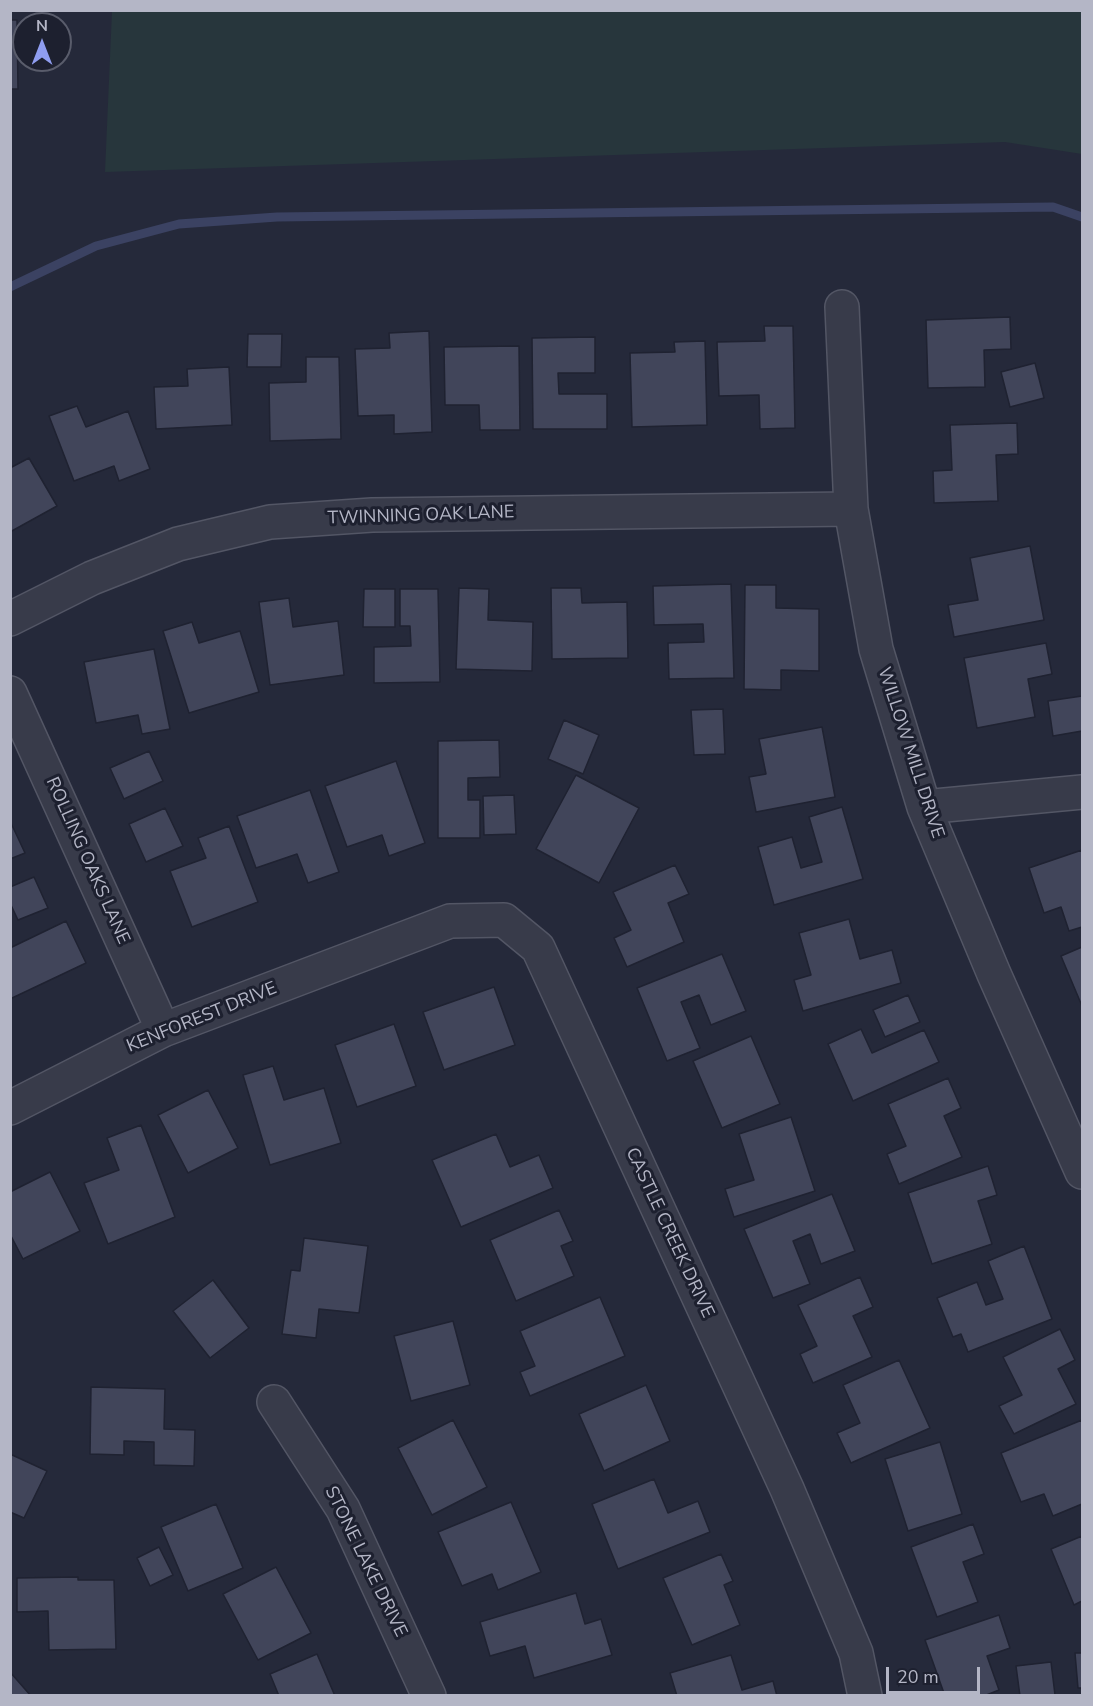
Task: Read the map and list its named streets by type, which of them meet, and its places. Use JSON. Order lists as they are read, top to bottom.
{
  "streets": {
    "street": [
      "TWINNING OAK LANE",
      "WILLOW MILL DRIVE",
      "ROLLING OAKS LANE",
      "KENFOREST DRIVE",
      "CASTLE CREEK DRIVE",
      "STONE LAKE DRIVE"
    ]
  },
  "crossings": [
    ["TWINNING OAK LANE", "WILLOW MILL DRIVE"],
    ["ROLLING OAKS LANE", "KENFOREST DRIVE"],
    ["KENFOREST DRIVE", "CASTLE CREEK DRIVE"]
  ],
  "scale_bar": "20 m",
  "north": "top"
}
